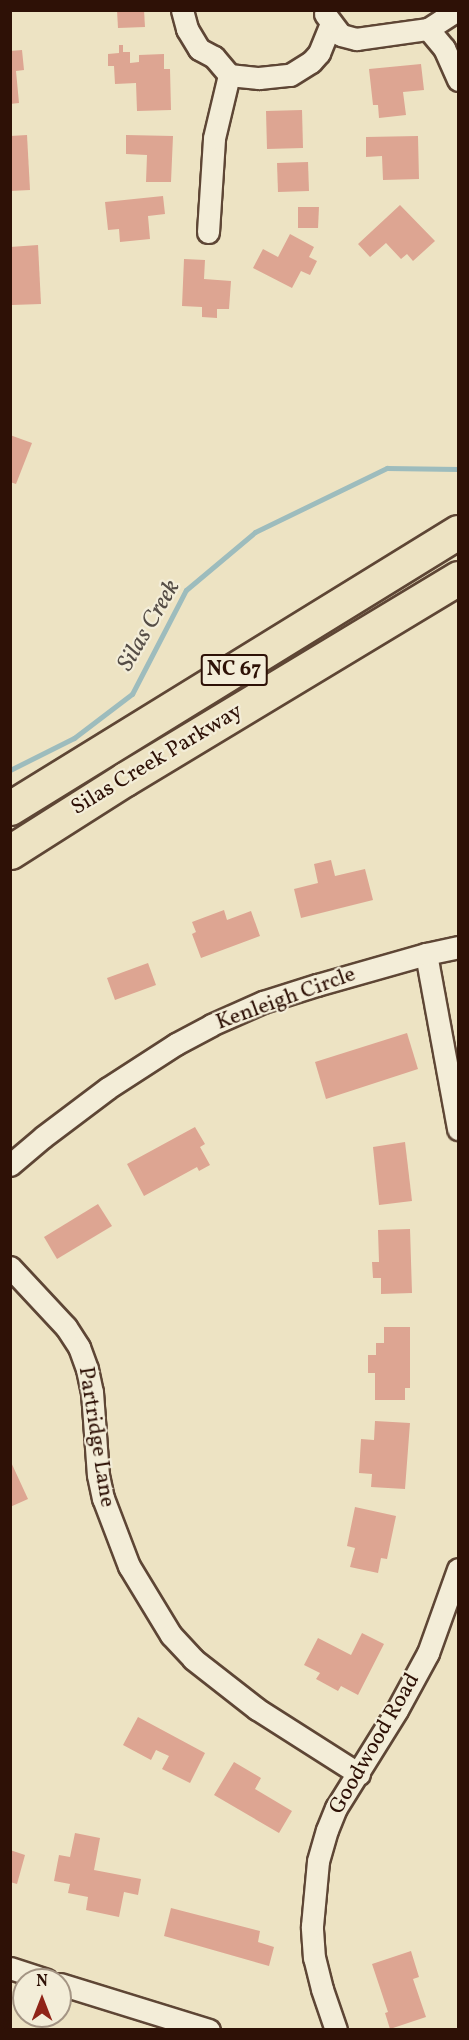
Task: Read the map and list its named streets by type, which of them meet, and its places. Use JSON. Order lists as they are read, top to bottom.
{
  "streets": {
    "main road": ["NC 67", "Silas Creek Parkway"],
    "street": ["Kenleigh Circle", "Partridge Lane", "Goodwood Road"]
  },
  "crossings": [
    ["Partridge Lane", "Goodwood Road"]
  ],
  "water": ["Silas Creek"],
  "north": "top"
}
